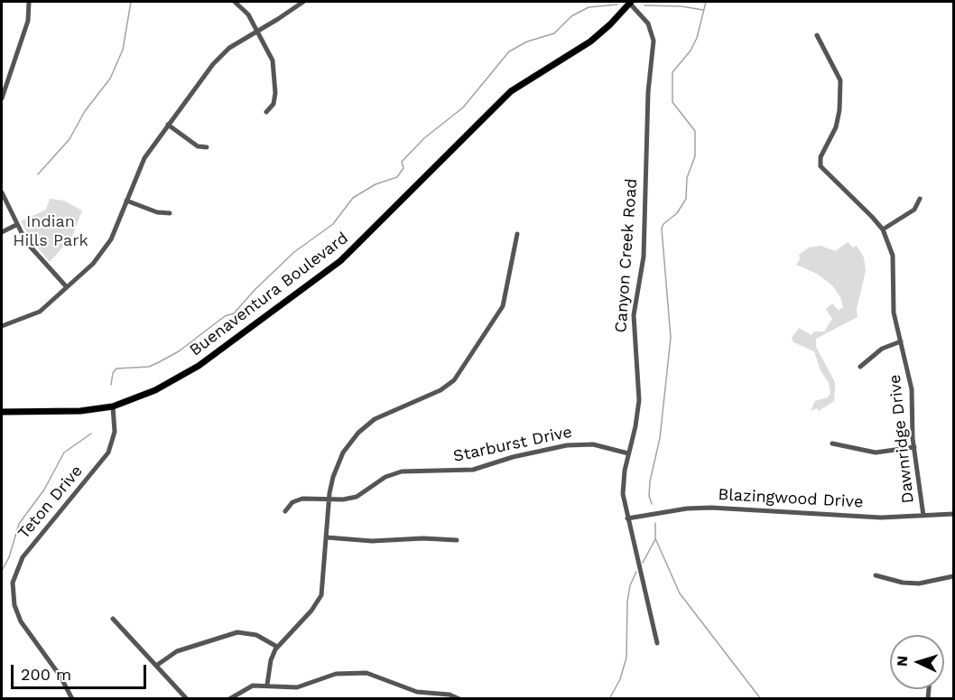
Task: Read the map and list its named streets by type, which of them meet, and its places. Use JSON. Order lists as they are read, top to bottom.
{
  "streets": {
    "main road": ["Buenaventura Boulevard"],
    "street": [
      "Canyon Creek Road",
      "Dawnridge Drive",
      "Starburst Drive",
      "Blazingwood Drive",
      "Teton Drive"
    ]
  },
  "crossings": [
    ["Canyon Creek Road", "Buenaventura Boulevard"],
    ["Canyon Creek Road", "Starburst Drive"],
    ["Canyon Creek Road", "Blazingwood Drive"],
    ["Buenaventura Boulevard", "Teton Drive"],
    ["Dawnridge Drive", "Blazingwood Drive"]
  ],
  "parks": ["Indian Hills Park"],
  "scale_bar": "200 m",
  "north": "left"
}
